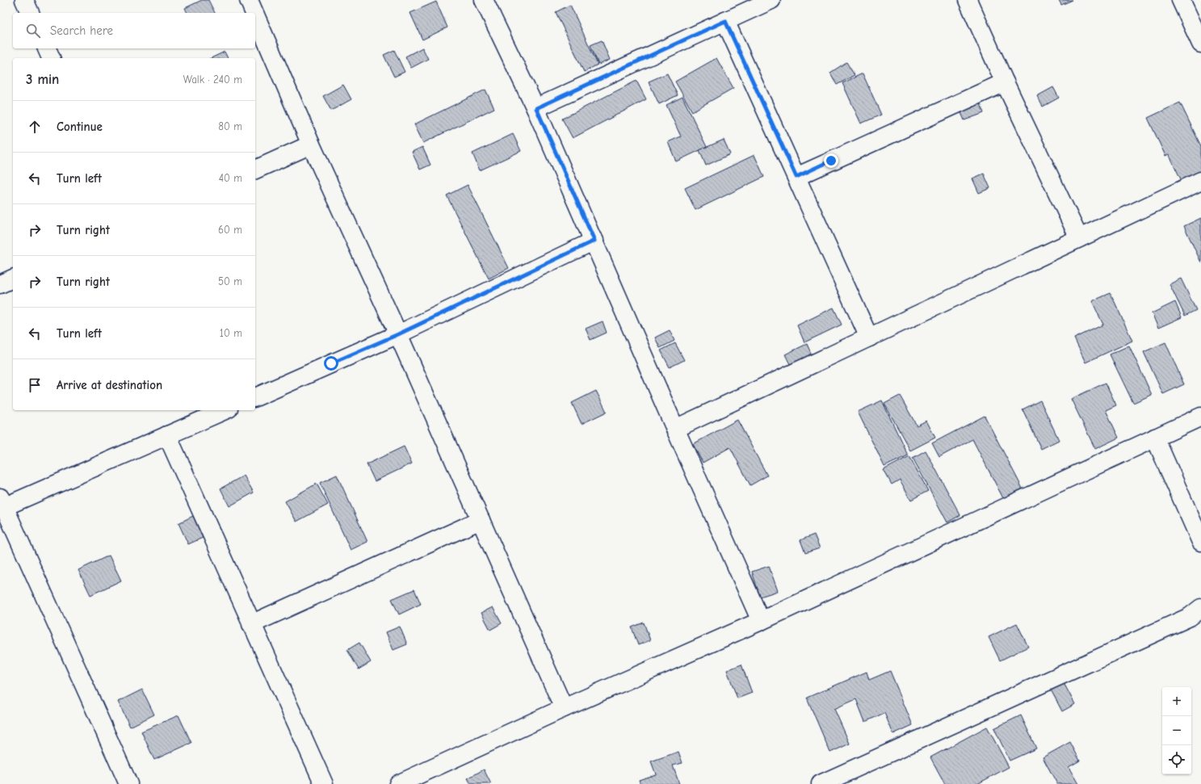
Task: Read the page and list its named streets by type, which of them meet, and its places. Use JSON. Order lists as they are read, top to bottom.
{
  "page": {
    "search": "Search here",
    "heading": ["3 min", "Walk · 240 m"],
    "list": [
      ["Continue", "80 m"],
      ["Turn left", "40 m"],
      ["Turn right", "60 m"],
      ["Turn right", "50 m"],
      ["Turn left", "10 m"],
      "Arrive at destination"
    ],
    "map_buttons": ["+", "−"]
  }
}
